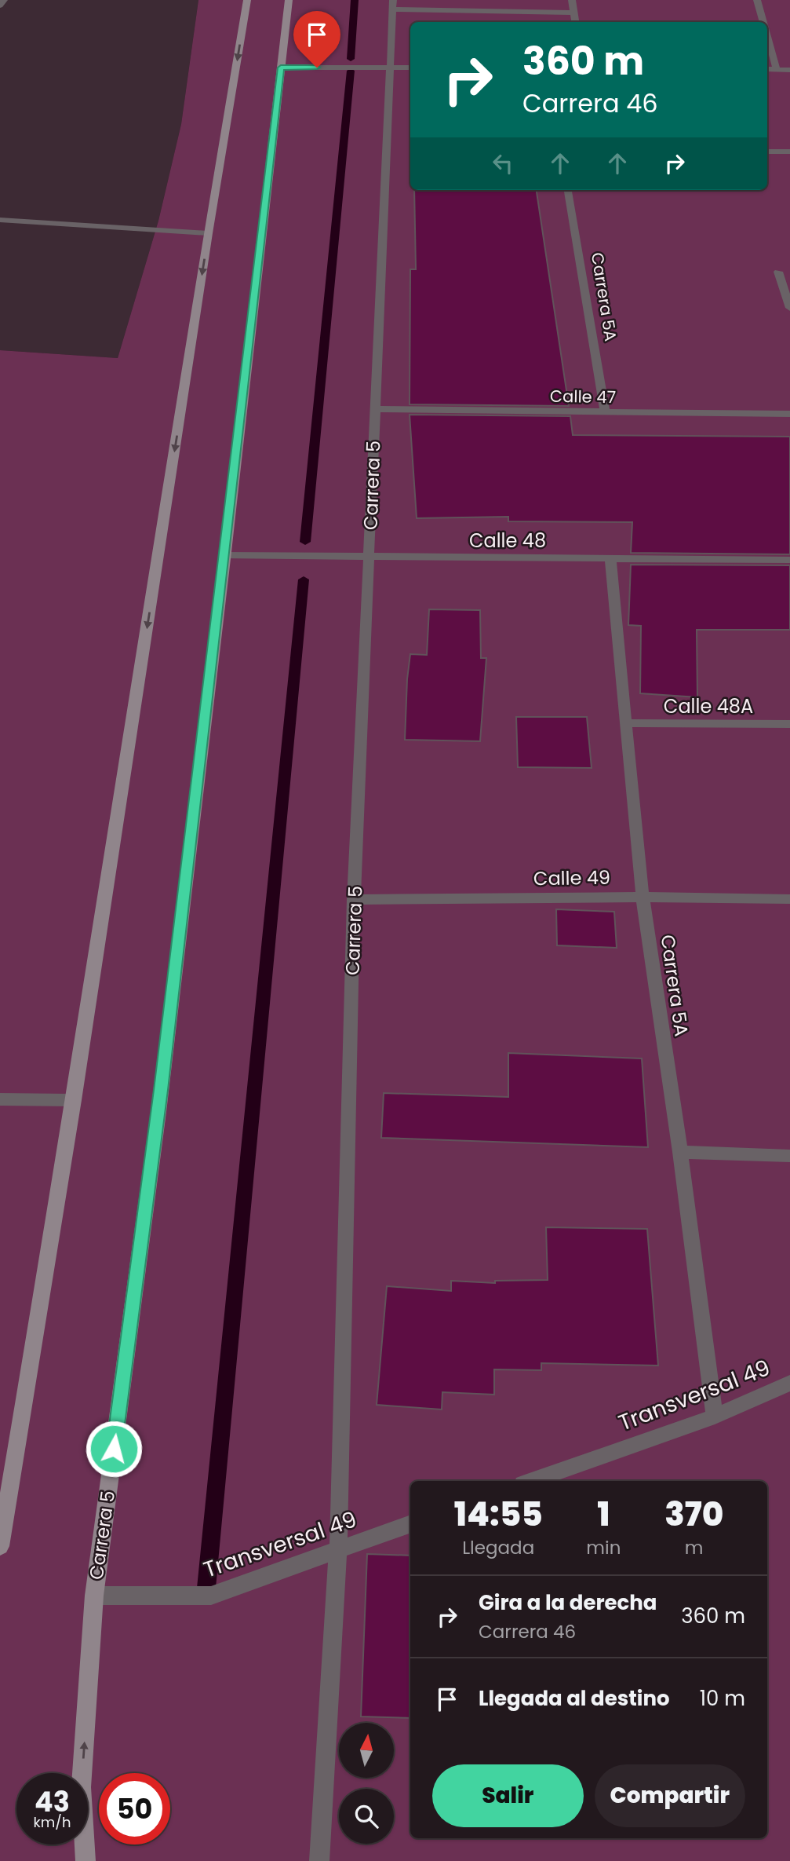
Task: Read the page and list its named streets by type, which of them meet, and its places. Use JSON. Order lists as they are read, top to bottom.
{
  "streets": {
    "main road": ["Carrera 5"],
    "street": [
      "Carrera 5A",
      "Calle 47",
      "Calle 48",
      "Calle 48A",
      "Calle 49",
      "Transversal 49"
    ]
  },
  "crossings": [
    ["Carrera 5A", "Calle 47"],
    ["Carrera 5A", "Calle 48"],
    ["Carrera 5A", "Calle 48A"],
    ["Carrera 5A", "Calle 49"],
    ["Carrera 5A", "Transversal 49"],
    ["Calle 47", "Carrera 5"],
    ["Carrera 5", "Calle 48"],
    ["Carrera 5", "Calle 49"],
    ["Carrera 5", "Transversal 49"]
  ],
  "north": "top",
  "page": {
    "turn": ["360 m", "Carrera 46"],
    "eta": [
      "14:55",
      "Llegada",
      "1",
      "min",
      "370",
      "m"
    ],
    "list": [
      {
        "name": "Gira a la derecha",
        "note": "Carrera 46",
        "value": "360 m"
      },
      {
        "name": "Llegada al destino",
        "value": "10 m"
      }
    ],
    "buttons": ["Salir", "Compartir"],
    "speed": "43 km/h",
    "limit": "50"
  }
}
